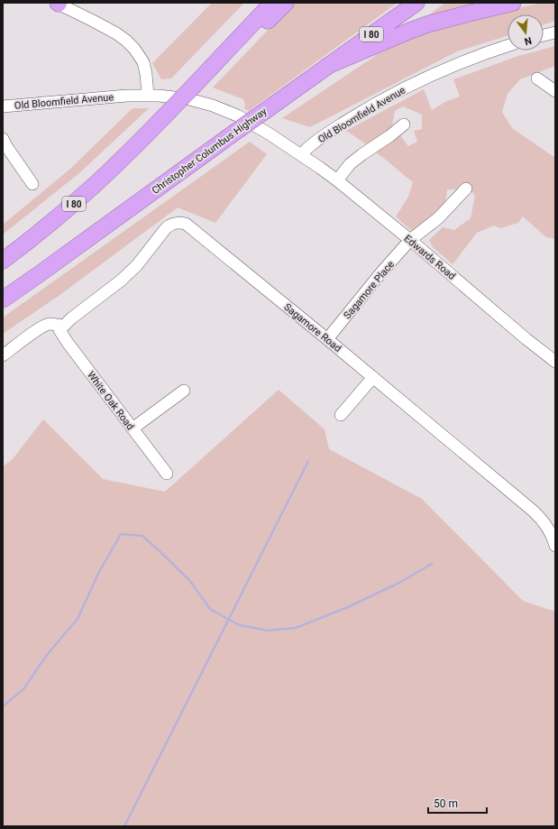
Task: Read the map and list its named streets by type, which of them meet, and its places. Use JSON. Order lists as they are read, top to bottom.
{
  "streets": {
    "highway": ["I 80", "Christopher Columbus Highway"],
    "street": [
      "Old Bloomfield Avenue",
      "Edwards Road",
      "Sagamore Place",
      "Sagamore Road",
      "White Oak Road"
    ]
  },
  "crossings": [
    ["Old Bloomfield Avenue", "Edwards Road"],
    ["Edwards Road", "Sagamore Place"],
    ["Sagamore Place", "Sagamore Road"],
    ["Sagamore Road", "White Oak Road"]
  ],
  "scale_bar": "50 m",
  "north": "bottom"
}
